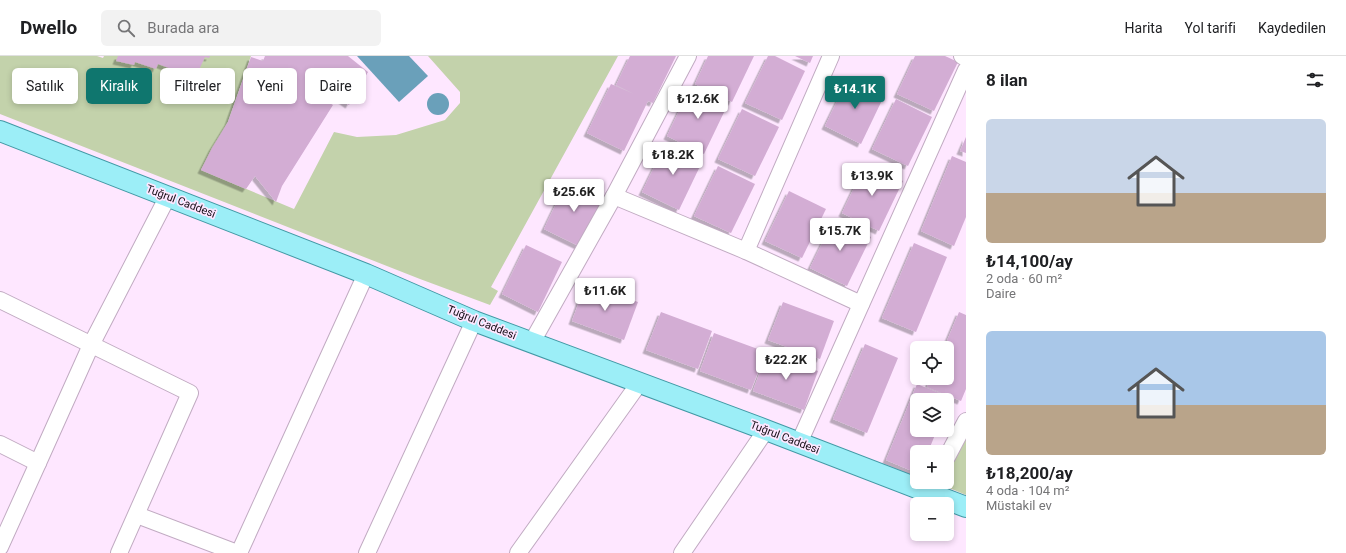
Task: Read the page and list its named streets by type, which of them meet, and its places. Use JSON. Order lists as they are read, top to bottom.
{
  "streets": {
    "main road": ["Tuğrul Caddesi"]
  },
  "page": {
    "header": "Dwello",
    "search": "Burada ara",
    "nav": ["Harita", "Yol tarifi", "Kaydedilen"],
    "heading": "8 ilan",
    "chip": [
      "Satılık",
      "Kiralık",
      "Filtreler",
      "Yeni",
      "Daire"
    ],
    "price": [
      "₺14.1K",
      "₺12.6K",
      "₺18.2K",
      "₺13.9K",
      "₺25.6K",
      "₺15.7K",
      "₺11.6K",
      "₺22.2K"
    ],
    "list": [
      {
        "name": "₺14,100/ay",
        "note": "2 oda · 60 m² · Daire"
      },
      {
        "name": "₺18,200/ay",
        "note": "4 oda · 104 m² · Müstakil ev"
      }
    ],
    "map_buttons": ["+", "−"]
  }
}
